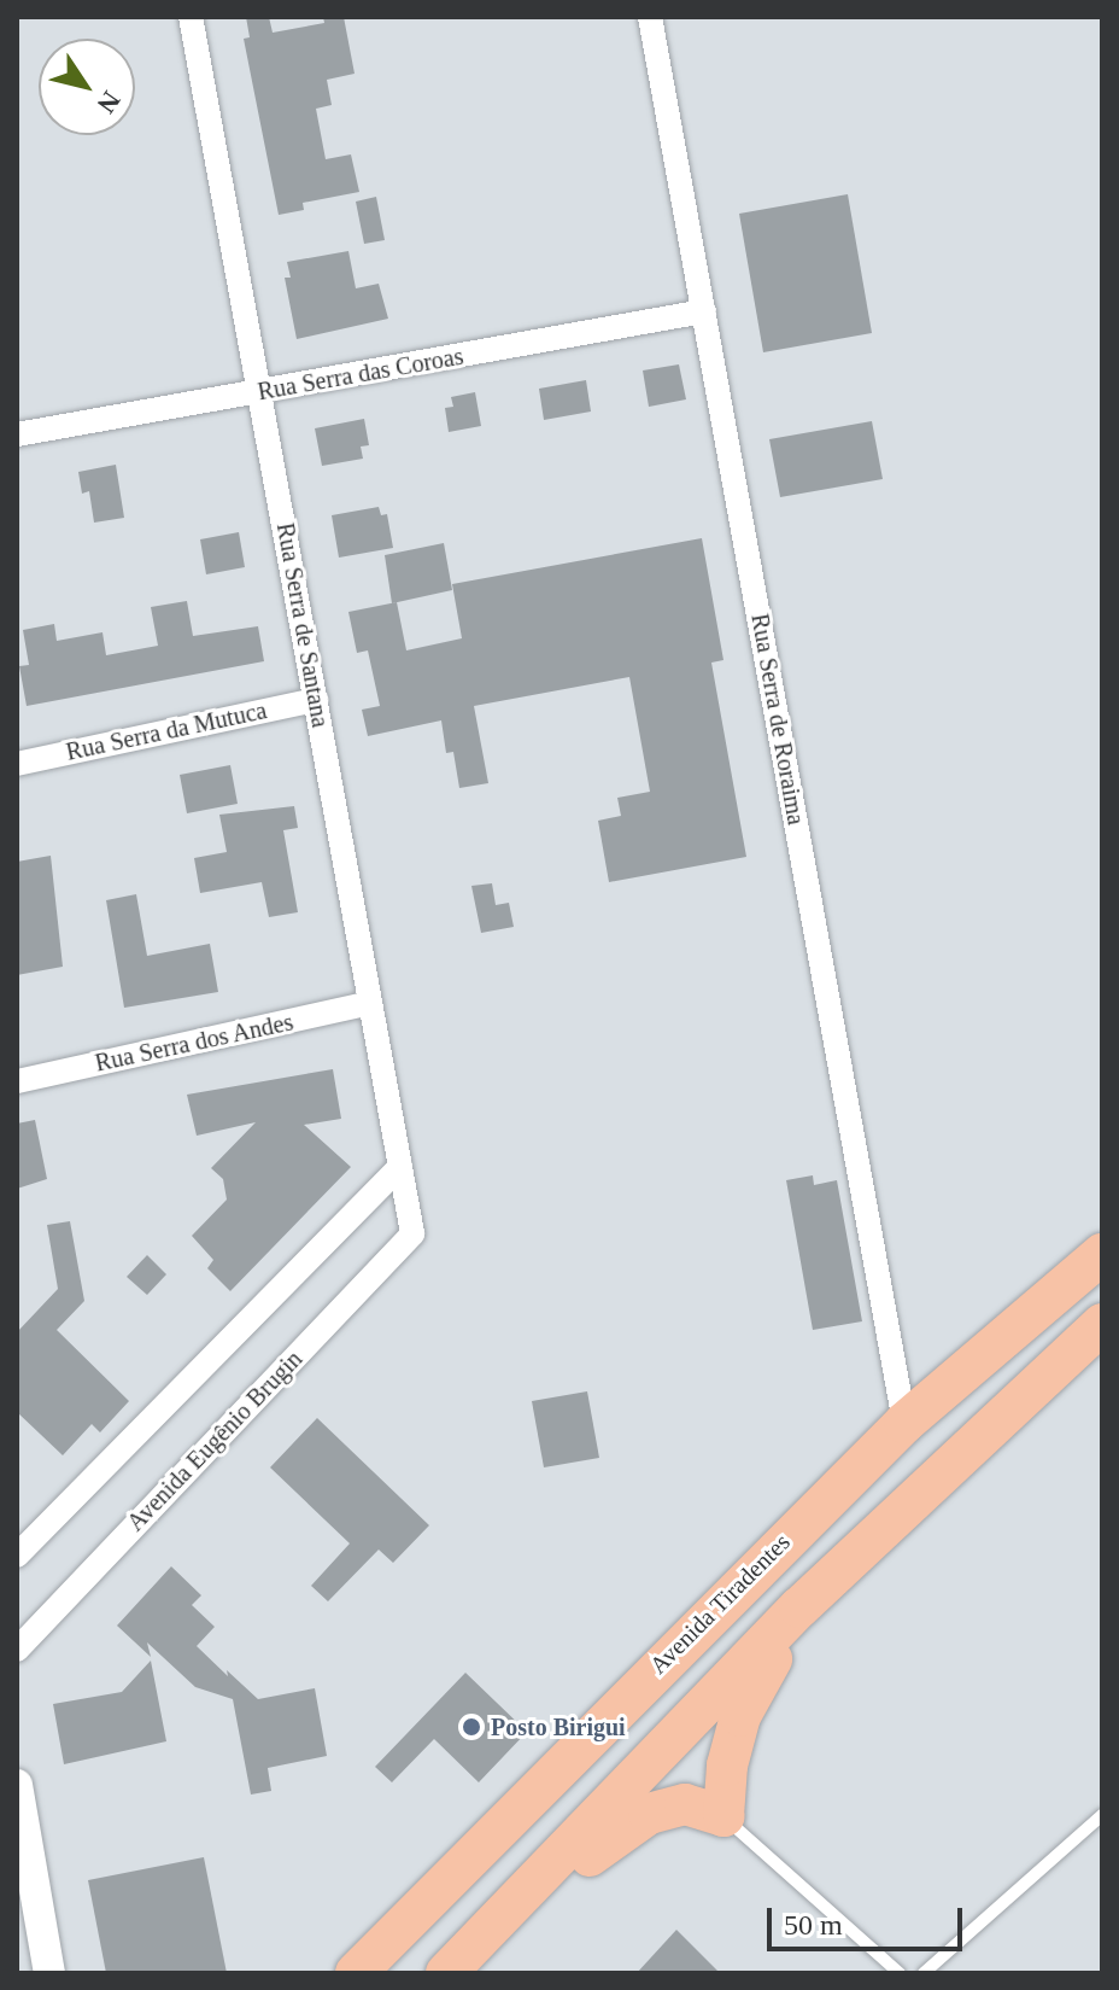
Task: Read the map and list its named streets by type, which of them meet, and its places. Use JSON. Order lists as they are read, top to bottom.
{
  "streets": {
    "highway": ["Avenida Tiradentes"],
    "street": [
      "Rua Serra das Coroas",
      "Rua Serra de Santana",
      "Rua Serra de Roraima",
      "Rua Serra da Mutuca",
      "Rua Serra dos Andes",
      "Avenida Eugênio Brugin"
    ]
  },
  "crossings": [
    ["Rua Serra das Coroas", "Rua Serra de Santana"],
    ["Rua Serra das Coroas", "Rua Serra de Roraima"],
    ["Rua Serra de Santana", "Rua Serra da Mutuca"],
    ["Rua Serra de Santana", "Rua Serra dos Andes"],
    ["Rua Serra de Santana", "Avenida Eugênio Brugin"],
    ["Rua Serra de Roraima", "Avenida Tiradentes"]
  ],
  "places": ["Posto Birigui"],
  "scale_bar": "50 m",
  "north": "bottom right"
}
